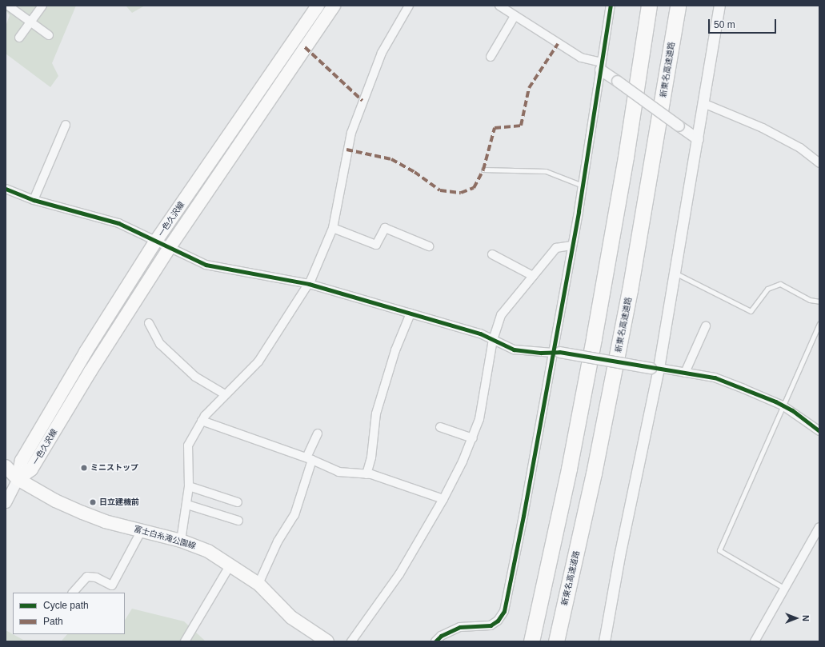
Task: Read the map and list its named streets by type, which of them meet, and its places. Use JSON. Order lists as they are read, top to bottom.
{
  "streets": {
    "highway": ["新東名高速道路"],
    "main road": ["一色久沢線", "富士白糸滝公園線"]
  },
  "crossings": [
    ["一色久沢線", "富士白糸滝公園線"]
  ],
  "places": ["ミニストップ", "日立建機前"],
  "legend": ["Cycle path", "Path"],
  "scale_bar": "50 m",
  "north": "right"
}
